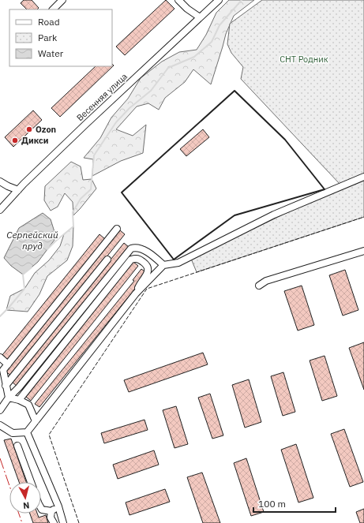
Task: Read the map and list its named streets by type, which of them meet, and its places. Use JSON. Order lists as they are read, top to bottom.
{
  "streets": {
    "street": ["Весенняя улица"]
  },
  "water": ["Серпейский пруд"],
  "parks": ["СНТ Родник"],
  "places": ["Ozon", "Дикси"],
  "legend": ["Road", "Park", "Water"],
  "scale_bar": "100 m",
  "north": "bottom"
}
